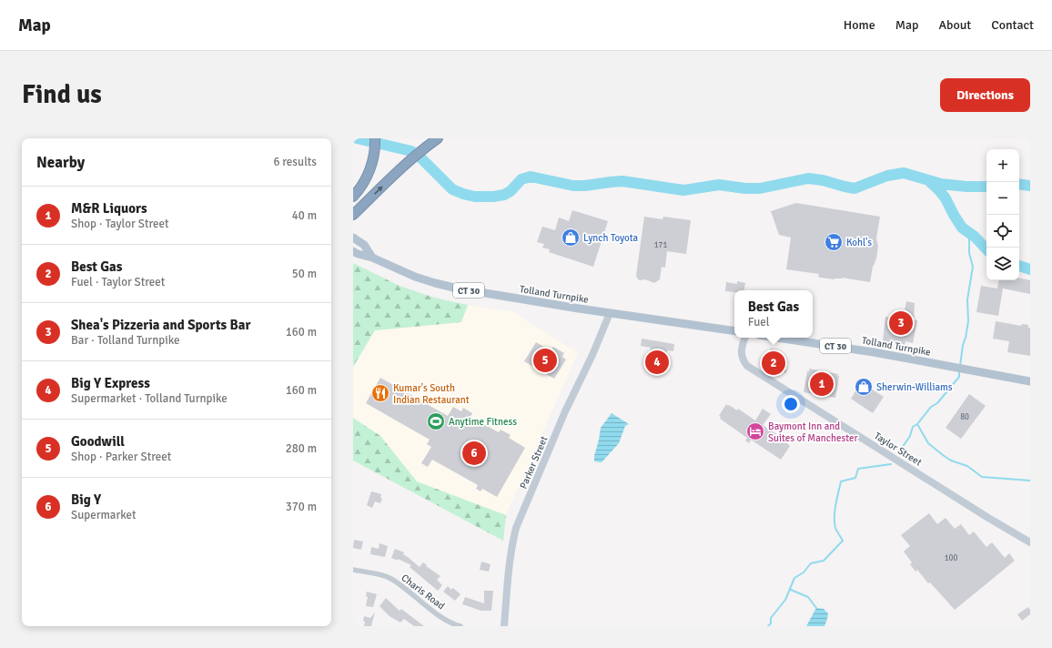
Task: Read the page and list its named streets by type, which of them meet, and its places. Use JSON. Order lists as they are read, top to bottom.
{
  "streets": {
    "main road": ["CT 30", "Tolland Turnpike"],
    "street": ["Taylor Street", "Parker Street", "Charis Road"]
  },
  "crossings": [
    ["Tolland Turnpike", "Parker Street"]
  ],
  "places": {
    "shop": ["Lynch Toyota", "Sherwin-Williams"],
    "supermarket": ["Kohl's"],
    "restaurant": ["Kumar's South Indian Restaurant"],
    "sports": ["Anytime Fitness"],
    "hotel": ["Baymont Inn and Suites of Manchester"]
  },
  "house_numbers": ["171", "80", "100"],
  "page": {
    "header": "Map",
    "nav": [
      "Home",
      "Map",
      "About",
      "Contact"
    ],
    "buttons": "Directions",
    "title": "Find us",
    "heading": ["Nearby", "6 results"],
    "map_buttons": ["+", "−"],
    "list": [
      {
        "mark": "1",
        "name": "M&R Liquors",
        "note": "Shop · Taylor Street",
        "value": "40 m"
      },
      {
        "mark": "2",
        "name": "Best Gas",
        "note": "Fuel · Taylor Street",
        "value": "50 m"
      },
      {
        "mark": "3",
        "name": "Shea's Pizzeria and Sports Bar",
        "note": "Bar · Tolland Turnpike",
        "value": "160 m"
      },
      {
        "mark": "4",
        "name": "Big Y Express",
        "note": "Supermarket · Tolland Turnpike",
        "value": "160 m"
      },
      {
        "mark": "5",
        "name": "Goodwill",
        "note": "Shop · Parker Street",
        "value": "280 m"
      },
      {
        "mark": "6",
        "name": "Big Y",
        "note": "Supermarket",
        "value": "370 m"
      }
    ],
    "popup": ["Best Gas", "Fuel"],
    "pins": [
      "3",
      "5",
      "4",
      "2",
      "1",
      "6"
    ]
  }
}
